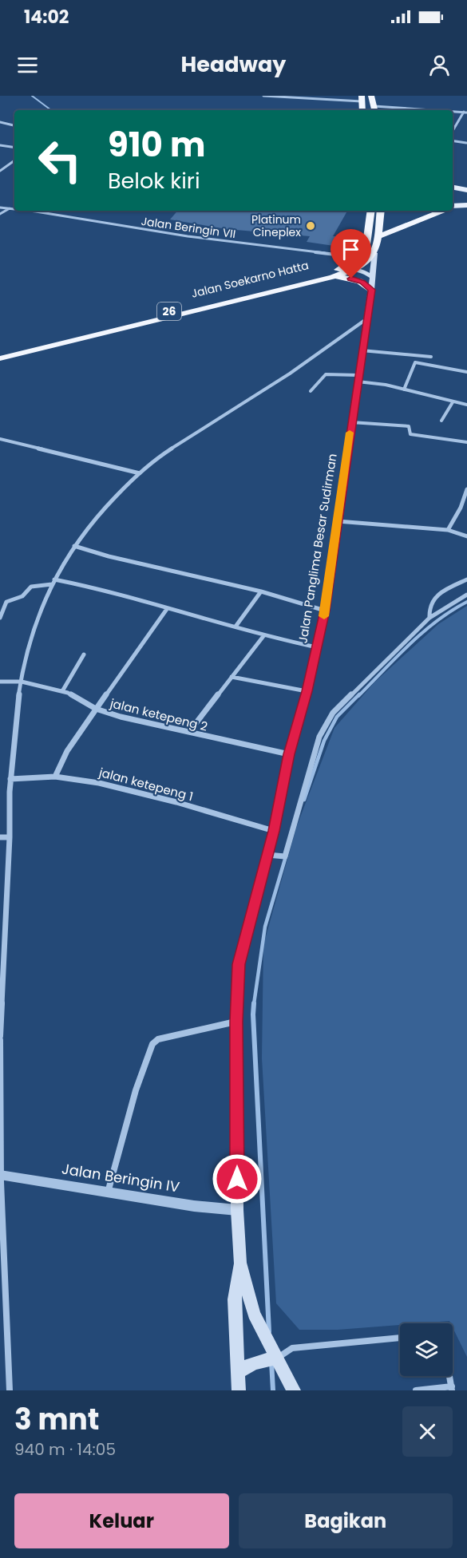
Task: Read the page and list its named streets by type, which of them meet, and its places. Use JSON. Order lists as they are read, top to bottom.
{
  "streets": {
    "highway": ["Jalan Soekarno Hatta", "26"],
    "main road": ["Jalan Panglima Besar Sudirman"],
    "street": [
      "Jalan Beringin VII",
      "jalan ketepeng 2",
      "jalan ketepeng 1",
      "Jalan Beringin IV"
    ]
  },
  "crossings": [
    ["Jalan Beringin VII", "26"],
    ["Jalan Beringin VII", "Jalan Panglima Besar Sudirman"],
    ["Jalan Soekarno Hatta", "26"],
    ["26", "Jalan Panglima Besar Sudirman"],
    ["Jalan Panglima Besar Sudirman", "jalan ketepeng 2"],
    ["Jalan Panglima Besar Sudirman", "jalan ketepeng 1"],
    ["Jalan Panglima Besar Sudirman", "Jalan Beringin IV"]
  ],
  "places": ["Platinum Cineplex"],
  "page": {
    "status": "14:02",
    "header": "Headway",
    "turn": ["910 m", "Belok kiri"],
    "heading": ["3 mnt", "940 m · 14:05"],
    "buttons": ["Keluar", "Bagikan"]
  }
}
